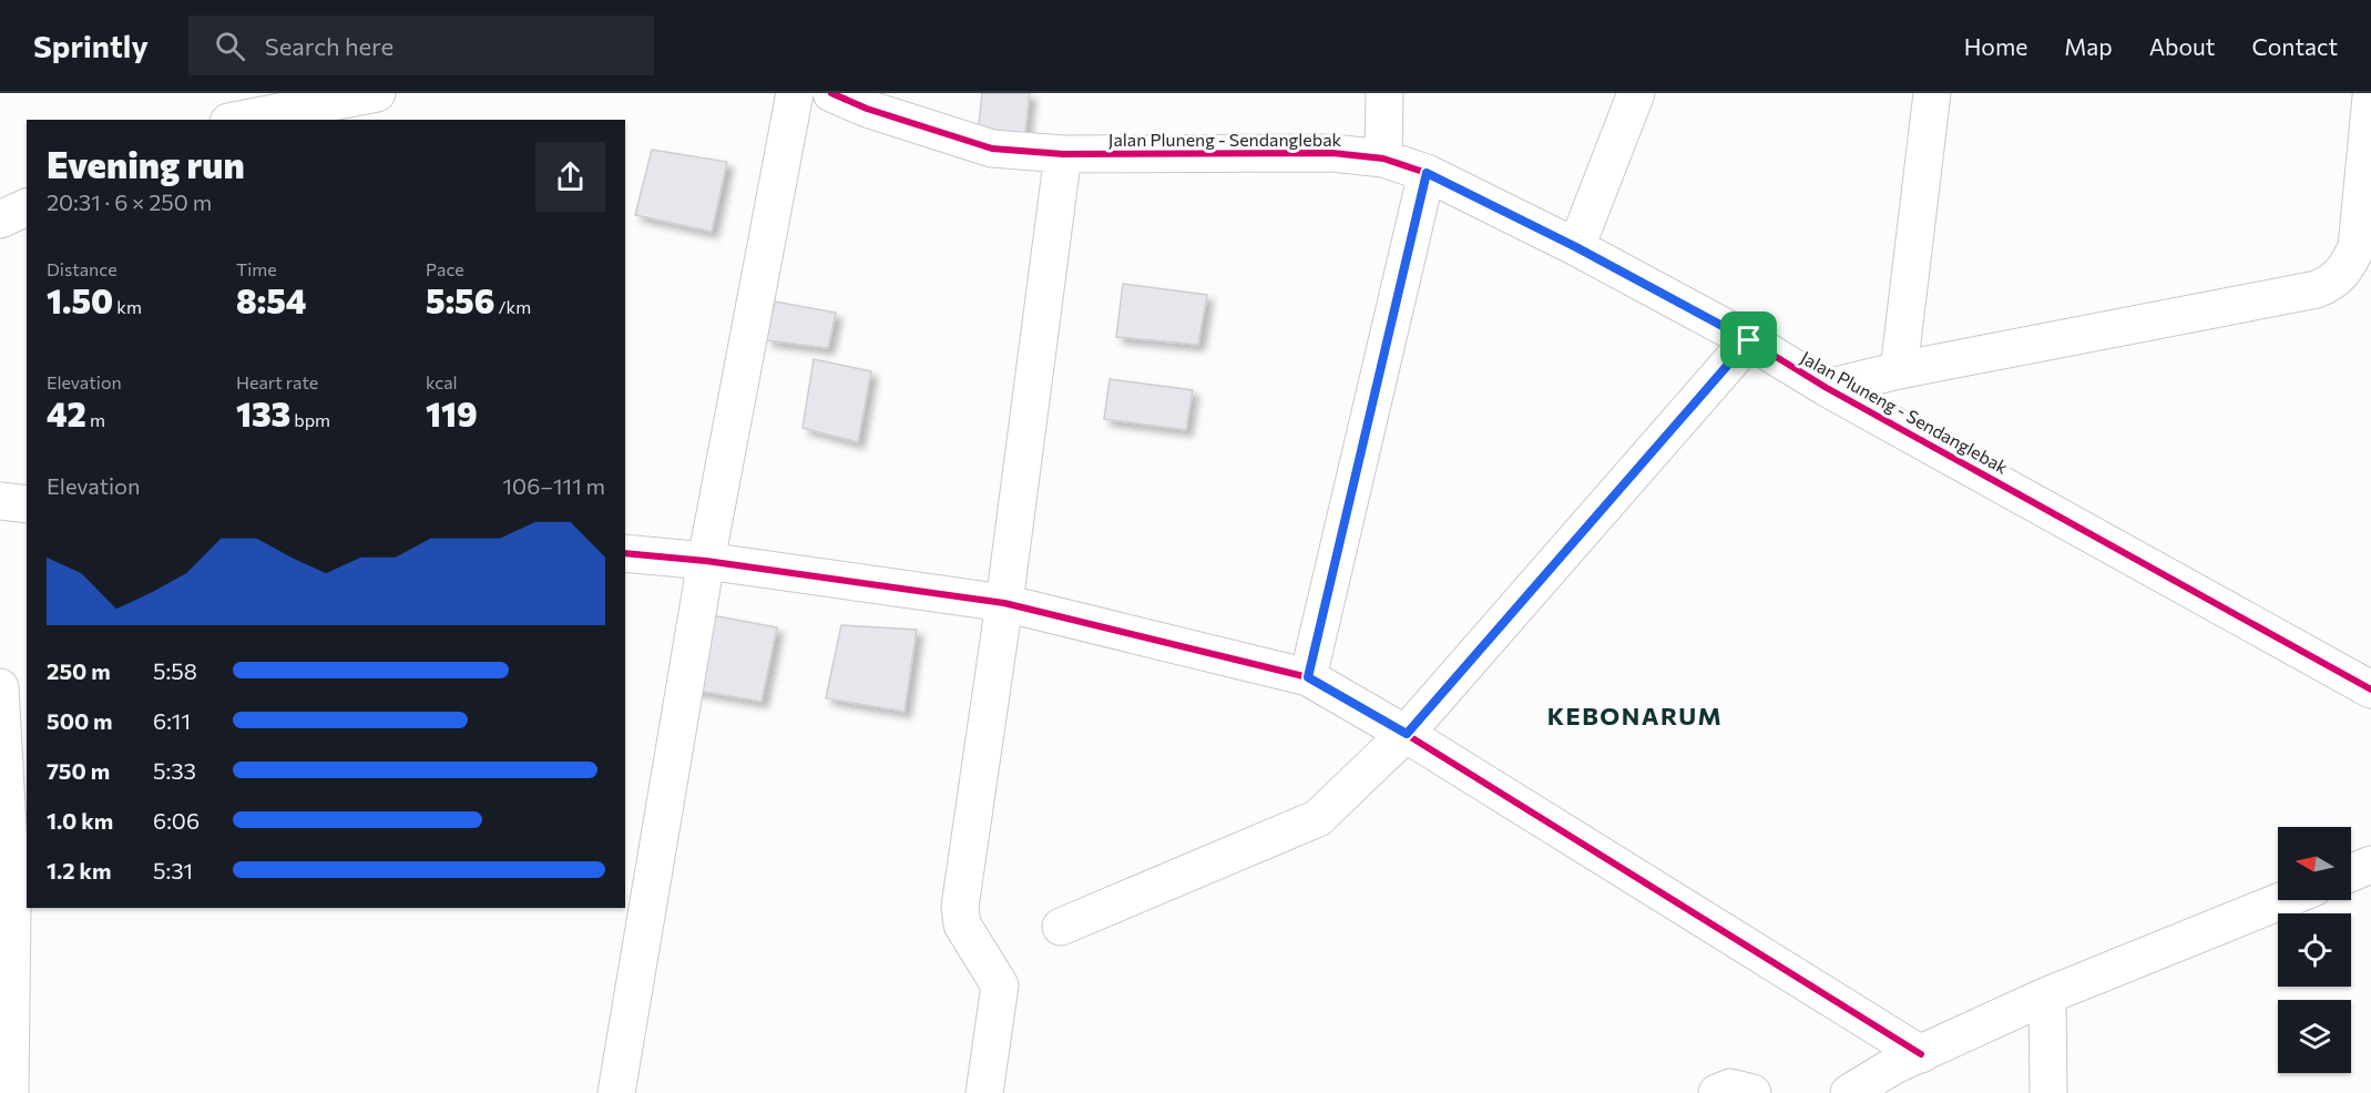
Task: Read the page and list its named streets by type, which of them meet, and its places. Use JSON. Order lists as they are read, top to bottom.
{
  "streets": {
    "street": ["Jalan Pluneng - Sendanglebak"]
  },
  "districts": ["KEBONARUM"],
  "north": "left",
  "page": {
    "header": "Sprintly",
    "search": "Search here",
    "nav": [
      "Home",
      "Map",
      "About",
      "Contact"
    ],
    "heading": ["Evening run", "20:31 · 6 × 250 m"],
    "stats": [
      ["Distance", "1.50 km"],
      ["Time", "8:54"],
      ["Pace", "5:56 /km"],
      ["Elevation", "42 m"],
      ["Heart rate", "133 bpm"],
      ["kcal", "119"]
    ],
    "chart": ["Elevation", "106–111 m"],
    "list": [
      {
        "name": "250 m",
        "note": "5:58"
      },
      {
        "name": "500 m",
        "note": "6:11"
      },
      {
        "name": "750 m",
        "note": "5:33"
      },
      {
        "name": "1.0 km",
        "note": "6:06"
      },
      {
        "name": "1.2 km",
        "note": "5:31"
      }
    ]
  }
}
